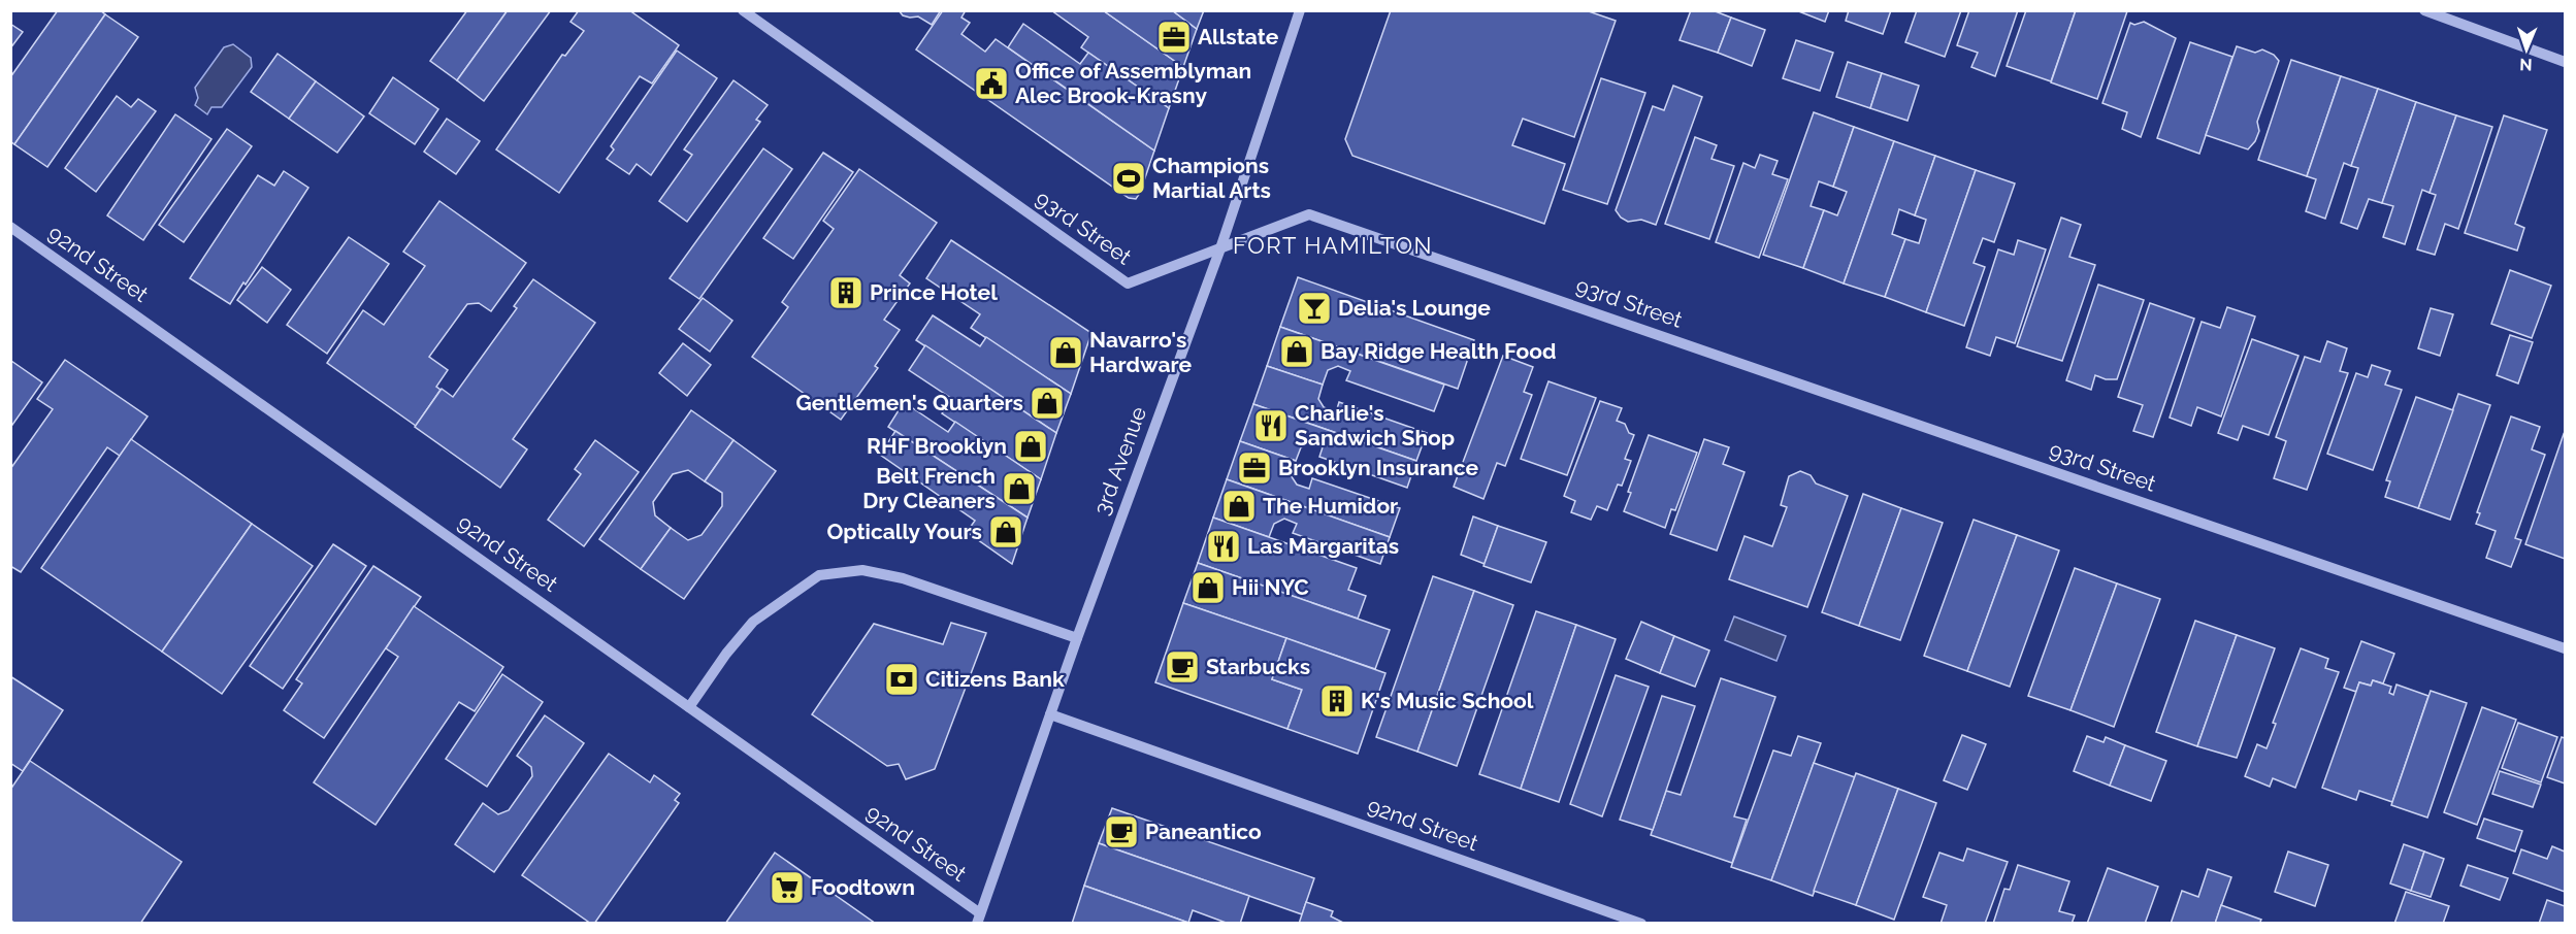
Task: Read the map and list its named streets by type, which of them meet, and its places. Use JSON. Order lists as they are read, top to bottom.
{
  "streets": {
    "street": ["93rd Street", "92nd Street", "3rd Avenue"]
  },
  "crossings": [
    ["93rd Street", "3rd Avenue"],
    ["92nd Street", "3rd Avenue"]
  ],
  "districts": ["FORT HAMILTON"],
  "places": {
    "office": ["Allstate", "Brooklyn Insurance"],
    "public building": ["Office of Assemblyman Alec Brook-Krasny"],
    "sports": ["Champions Martial Arts"],
    "building": ["Prince Hotel", "K's Music School"],
    "bar": ["Delia's Lounge"],
    "shop": [
      "Bay Ridge Health Food",
      "Navarro's Hardware",
      "Gentlemen's Quarters",
      "RHF Brooklyn",
      "Belt French Dry Cleaners",
      "The Humidor",
      "Optically Yours",
      "Hii NYC"
    ],
    "restaurant": ["Charlie's Sandwich Shop", "Las Margaritas"],
    "cafe": ["Starbucks", "Paneantico"],
    "bank": ["Citizens Bank"],
    "supermarket": ["Foodtown"]
  },
  "north": "bottom"
}
